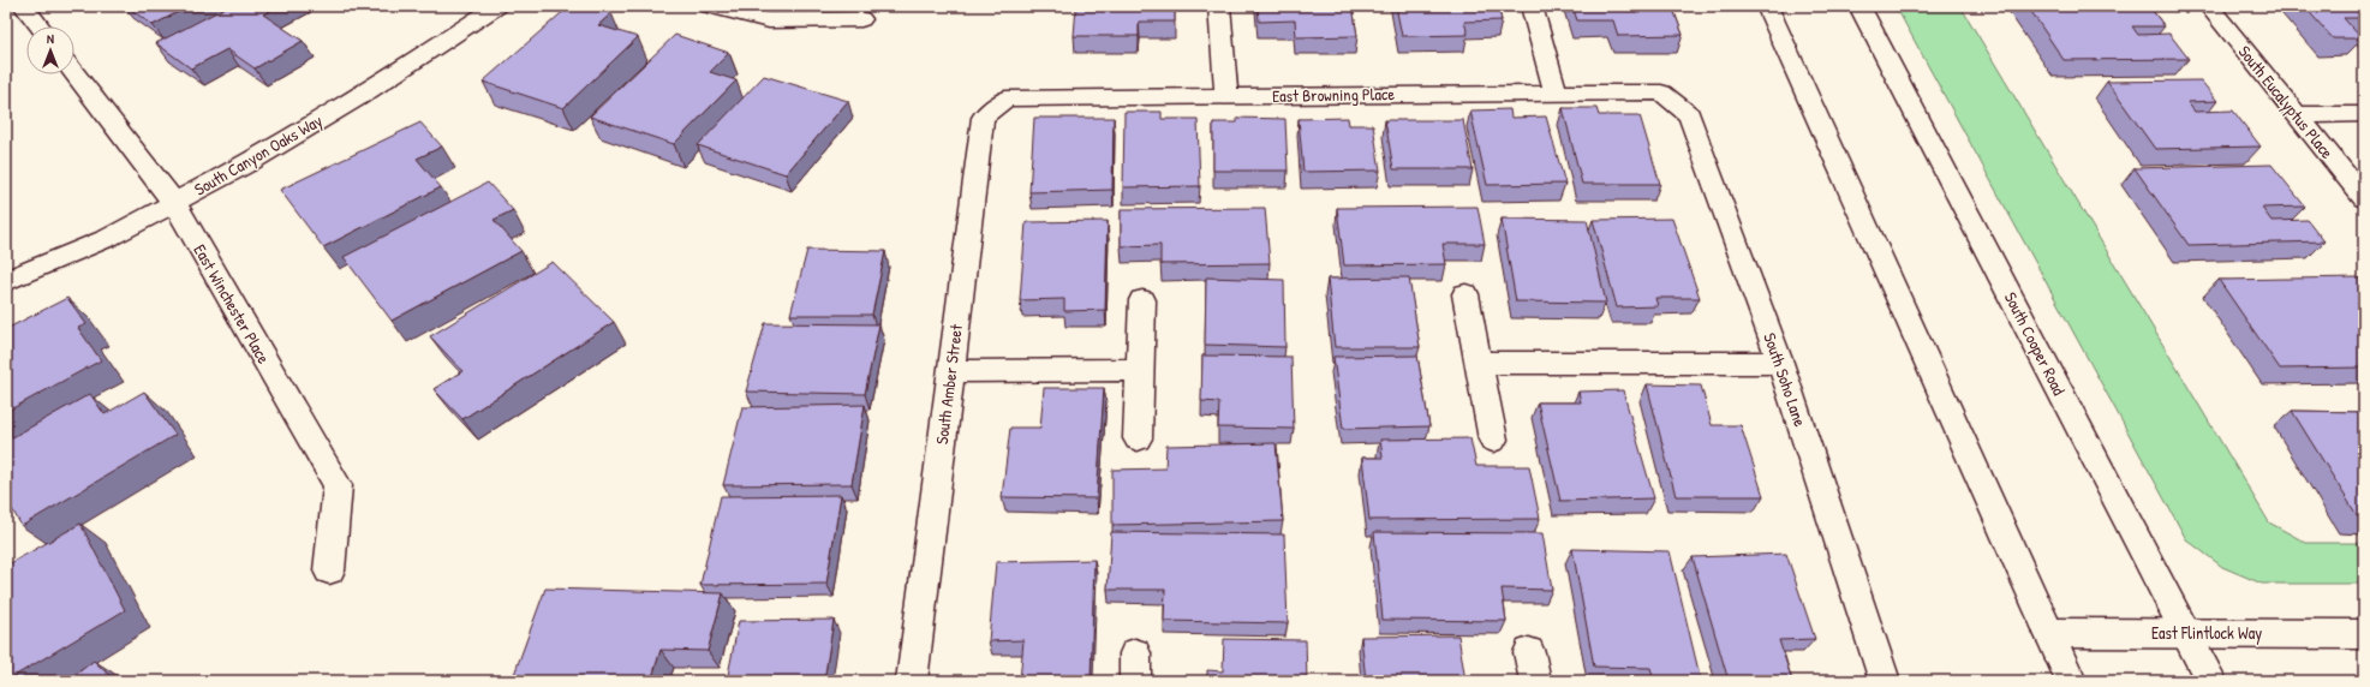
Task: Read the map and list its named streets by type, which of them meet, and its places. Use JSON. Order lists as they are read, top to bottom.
{
  "streets": {
    "street": [
      "East Browning Place",
      "South Eucalyptus Place",
      "South Canyon Oaks Way",
      "East Winchester Place",
      "South Cooper Road",
      "South Soho Lane",
      "South Amber Street",
      "East Flintlock Way"
    ]
  },
  "crossings": [
    ["East Browning Place", "South Soho Lane"],
    ["East Browning Place", "South Amber Street"],
    ["South Canyon Oaks Way", "East Winchester Place"],
    ["South Cooper Road", "East Flintlock Way"]
  ],
  "north": "top"
}
